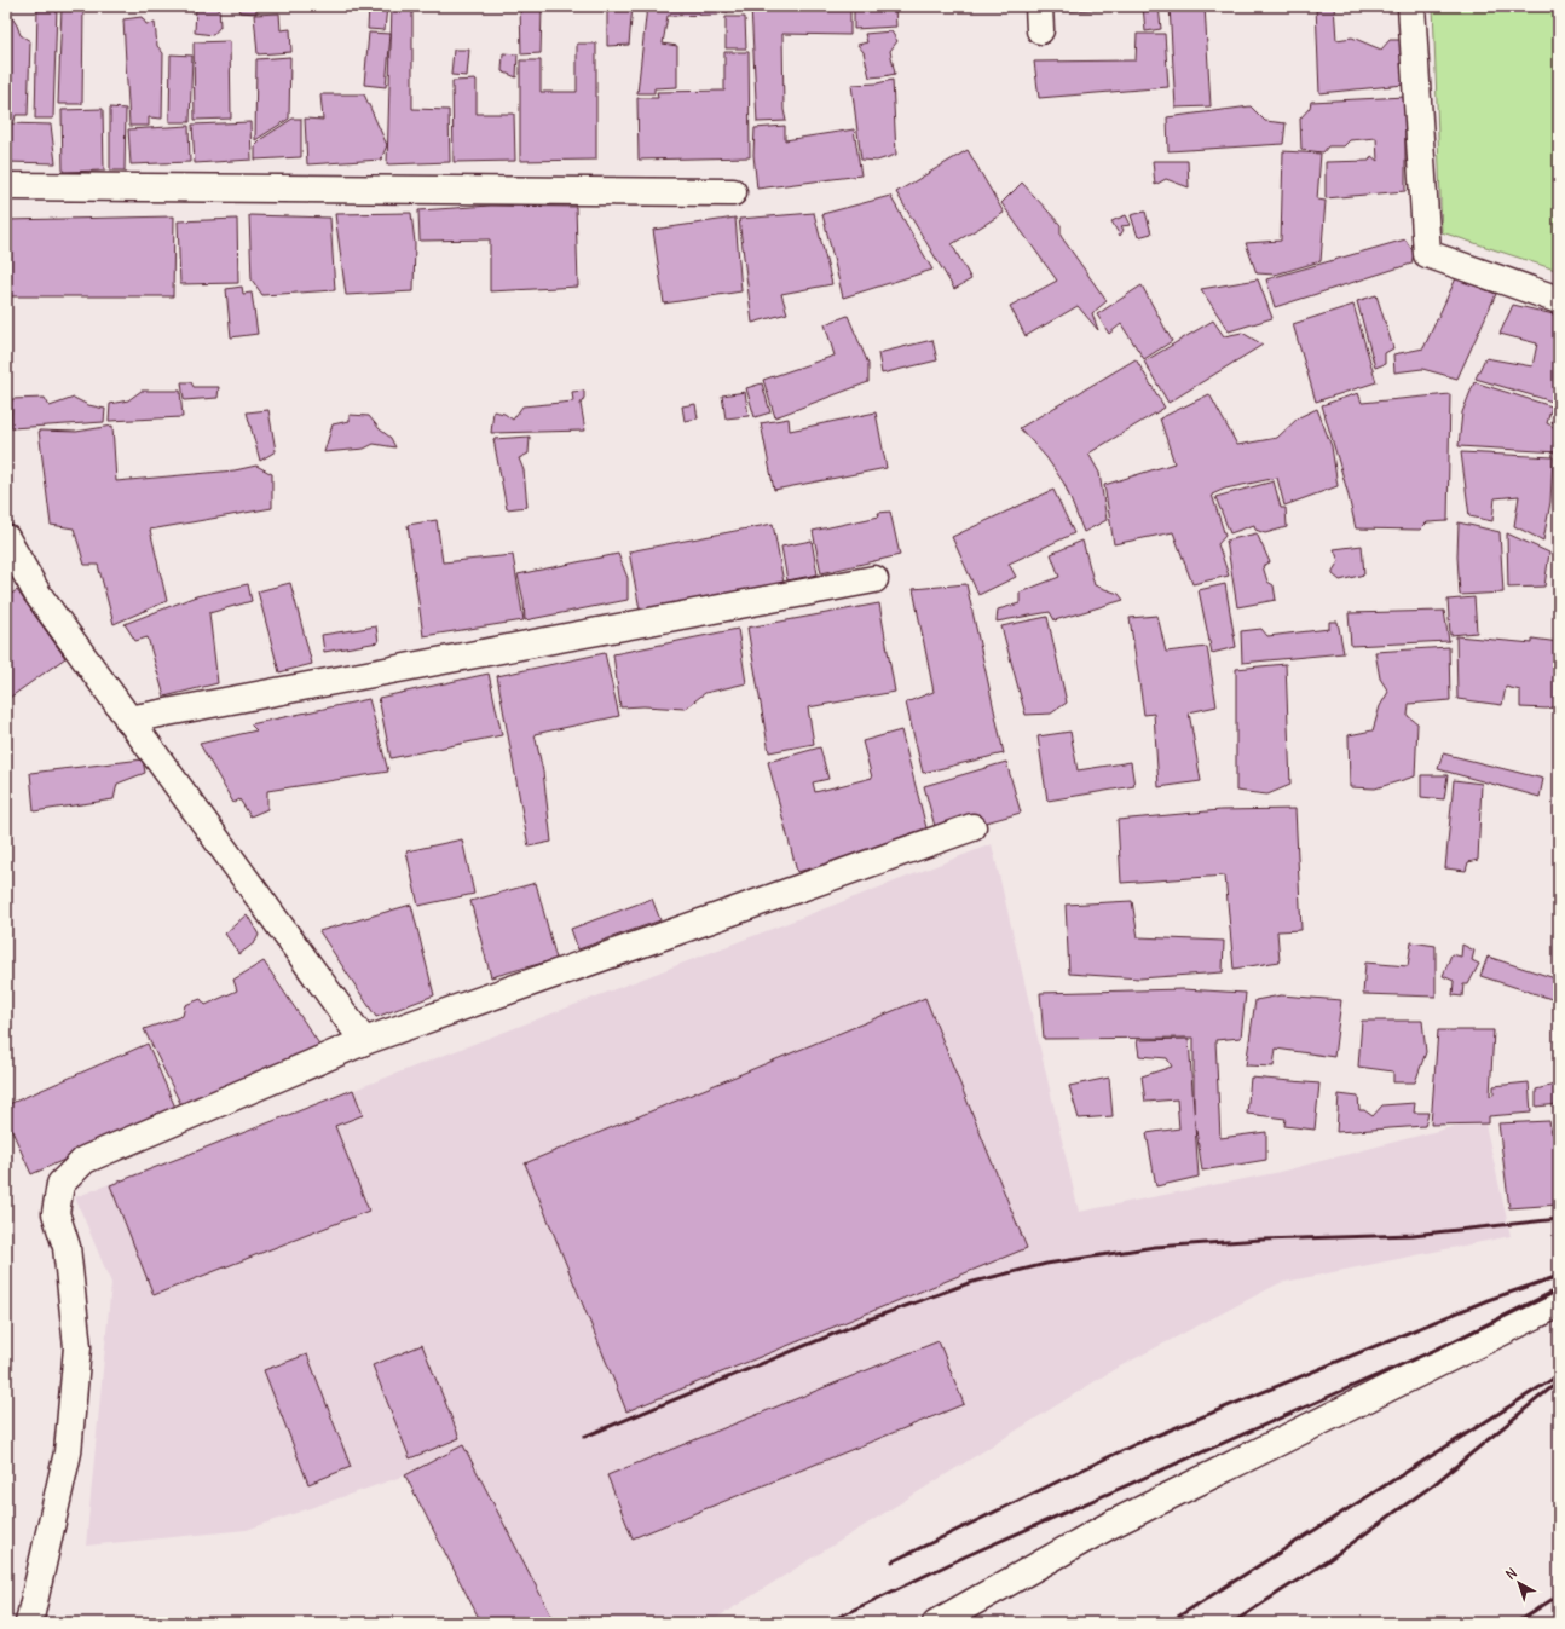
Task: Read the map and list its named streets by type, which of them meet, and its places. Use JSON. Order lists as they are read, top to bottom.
{
  "north": "top left"
}
